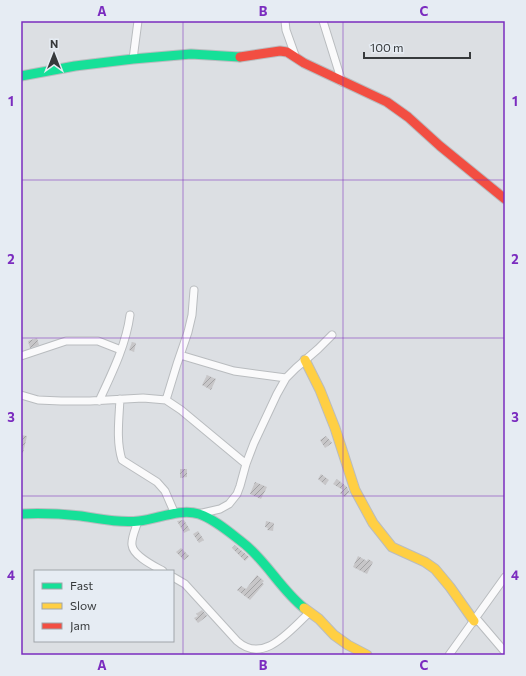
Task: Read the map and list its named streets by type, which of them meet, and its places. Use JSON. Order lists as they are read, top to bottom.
{
  "legend": ["Fast", "Slow", "Jam"],
  "scale_bar": "100 m",
  "north": "top",
  "grid": {
    "columns": ["A", "B", "C"],
    "rows": [
      "1",
      "2",
      "3",
      "4"
    ]
  }
}
